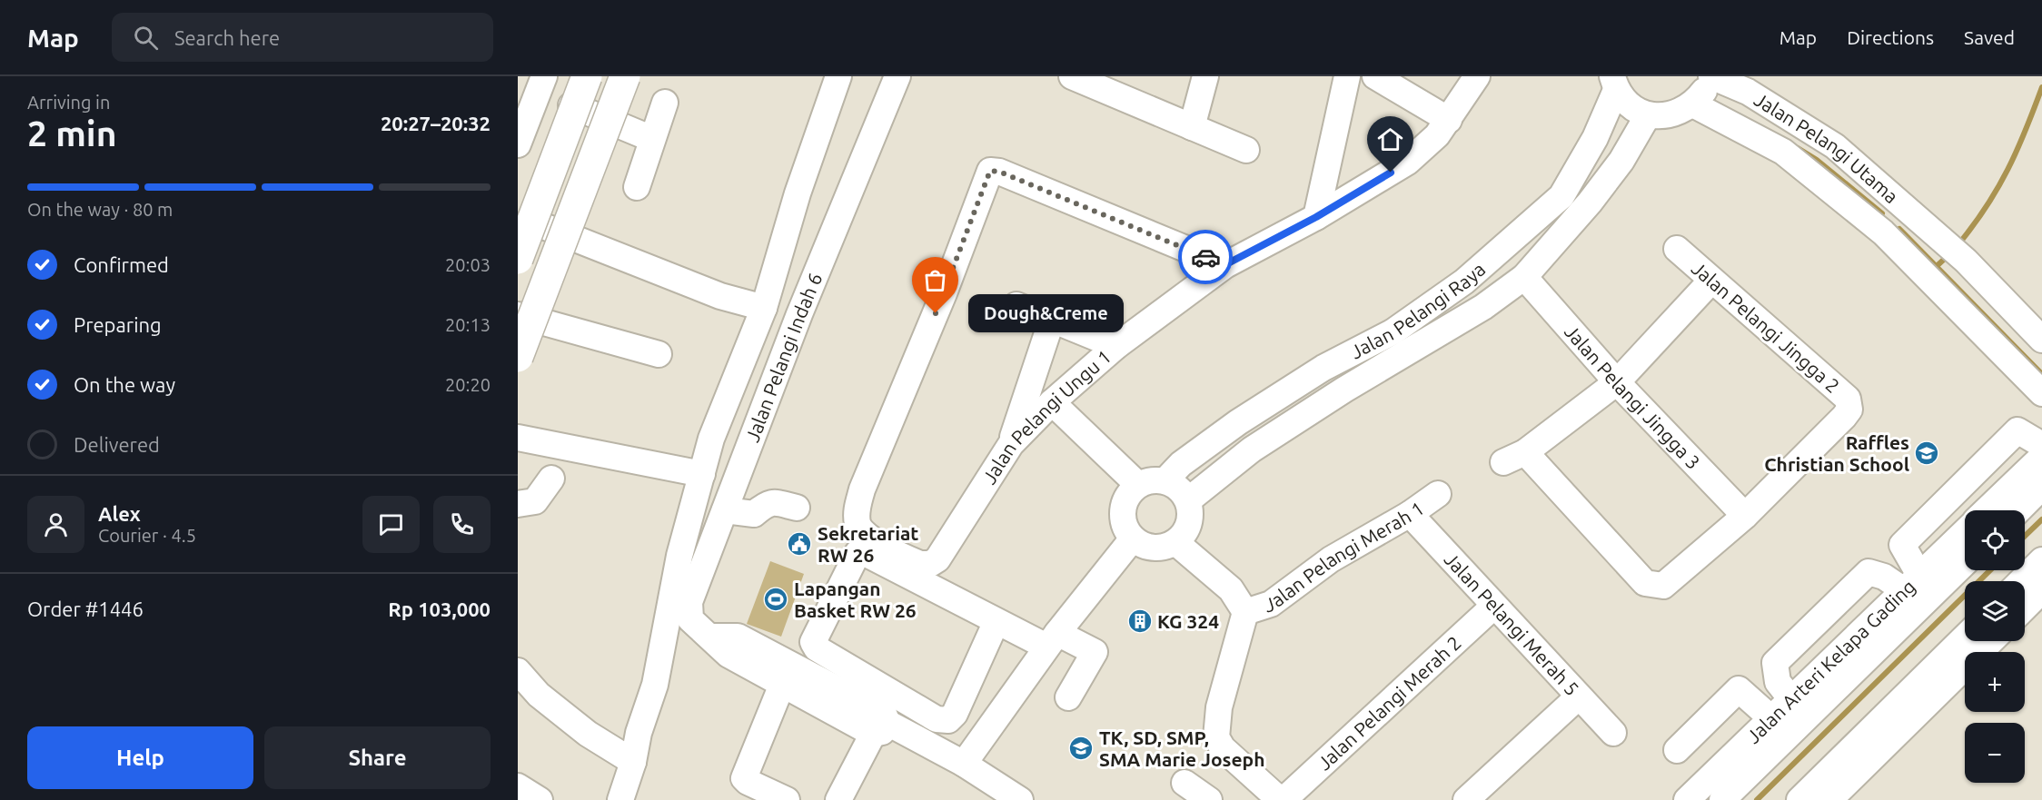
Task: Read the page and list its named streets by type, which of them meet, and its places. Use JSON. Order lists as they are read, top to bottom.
{
  "streets": {
    "street": [
      "Jalan Pelangi Utama",
      "Jalan Pelangi Raya",
      "Jalan Pelangi Jingga 2",
      "Jalan Pelangi Indah 6",
      "Jalan Pelangi Jingga 3",
      "Jalan Pelangi Ungu 1",
      "Jalan Pelangi Merah 1",
      "Jalan Pelangi Merah 5",
      "Jalan Arteri Kelapa Gading",
      "Jalan Pelangi Merah 2"
    ]
  },
  "crossings": [
    ["Jalan Pelangi Raya", "Jalan Pelangi Jingga 3"],
    ["Jalan Pelangi Raya", "Jalan Pelangi Merah 1"],
    ["Jalan Pelangi Jingga 2", "Jalan Pelangi Jingga 3"],
    ["Jalan Pelangi Merah 1", "Jalan Pelangi Merah 5"],
    ["Jalan Pelangi Merah 1", "Jalan Pelangi Merah 2"],
    ["Jalan Pelangi Merah 5", "Jalan Pelangi Merah 2"]
  ],
  "places": {
    "other": ["Dough&Creme"],
    "school or university": ["Raffles Christian School", "TK, SD, SMP, SMA Marie Joseph"],
    "public building": ["Sekretariat RW 26"],
    "sports": ["Lapangan Basket RW 26"],
    "building": ["KG 324"]
  },
  "page": {
    "header": "Map",
    "search": "Search here",
    "nav": ["Map", "Directions", "Saved"],
    "heading": ["2 min", "Arriving in", "20:27–20:32"],
    "panel": [
      "Alex",
      "Courier · 4.5",
      "Order #1446",
      "Rp 103,000"
    ],
    "bar": "On the way · 80 m",
    "list": [
      ["Confirmed", "20:03"],
      ["Preparing", "20:13"],
      ["On the way", "20:20"],
      "Delivered"
    ],
    "bubble": "Dough&Creme",
    "map_buttons": ["+", "−"],
    "buttons": ["Help", "Share"]
  }
}
